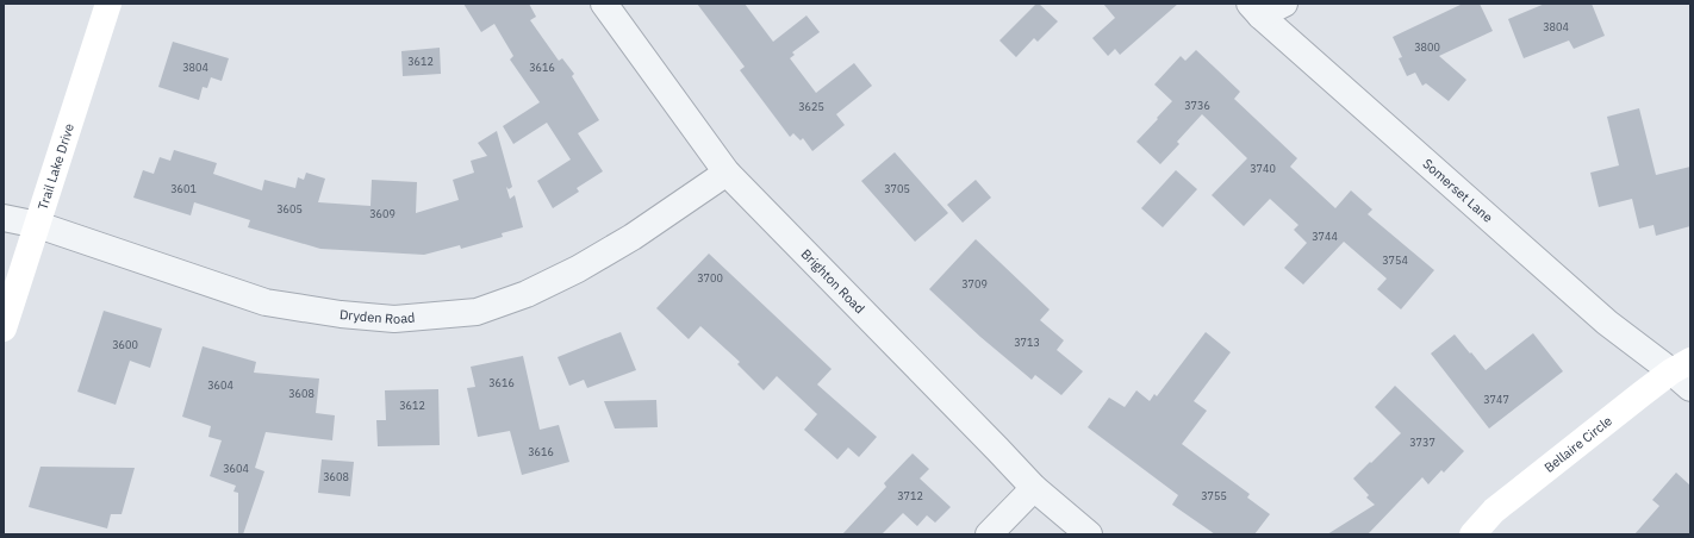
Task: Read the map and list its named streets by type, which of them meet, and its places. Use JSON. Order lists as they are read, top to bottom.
{
  "streets": {
    "street": [
      "Trail Lake Drive",
      "Somerset Lane",
      "Brighton Road",
      "Dryden Road",
      "Bellaire Circle"
    ]
  },
  "crossings": [
    ["Trail Lake Drive", "Dryden Road"],
    ["Somerset Lane", "Bellaire Circle"],
    ["Brighton Road", "Dryden Road"]
  ],
  "house_numbers": [
    "3804",
    "3800",
    "3612",
    "3804",
    "3616",
    "3736",
    "3625",
    "3740",
    "3601",
    "3705",
    "3605",
    "3609",
    "3744",
    "3754",
    "3700",
    "3709",
    "3713",
    "3600",
    "3616",
    "3604",
    "3608",
    "3747",
    "3612",
    "3737",
    "3616",
    "3604",
    "3608",
    "3712",
    "3755"
  ]
}
